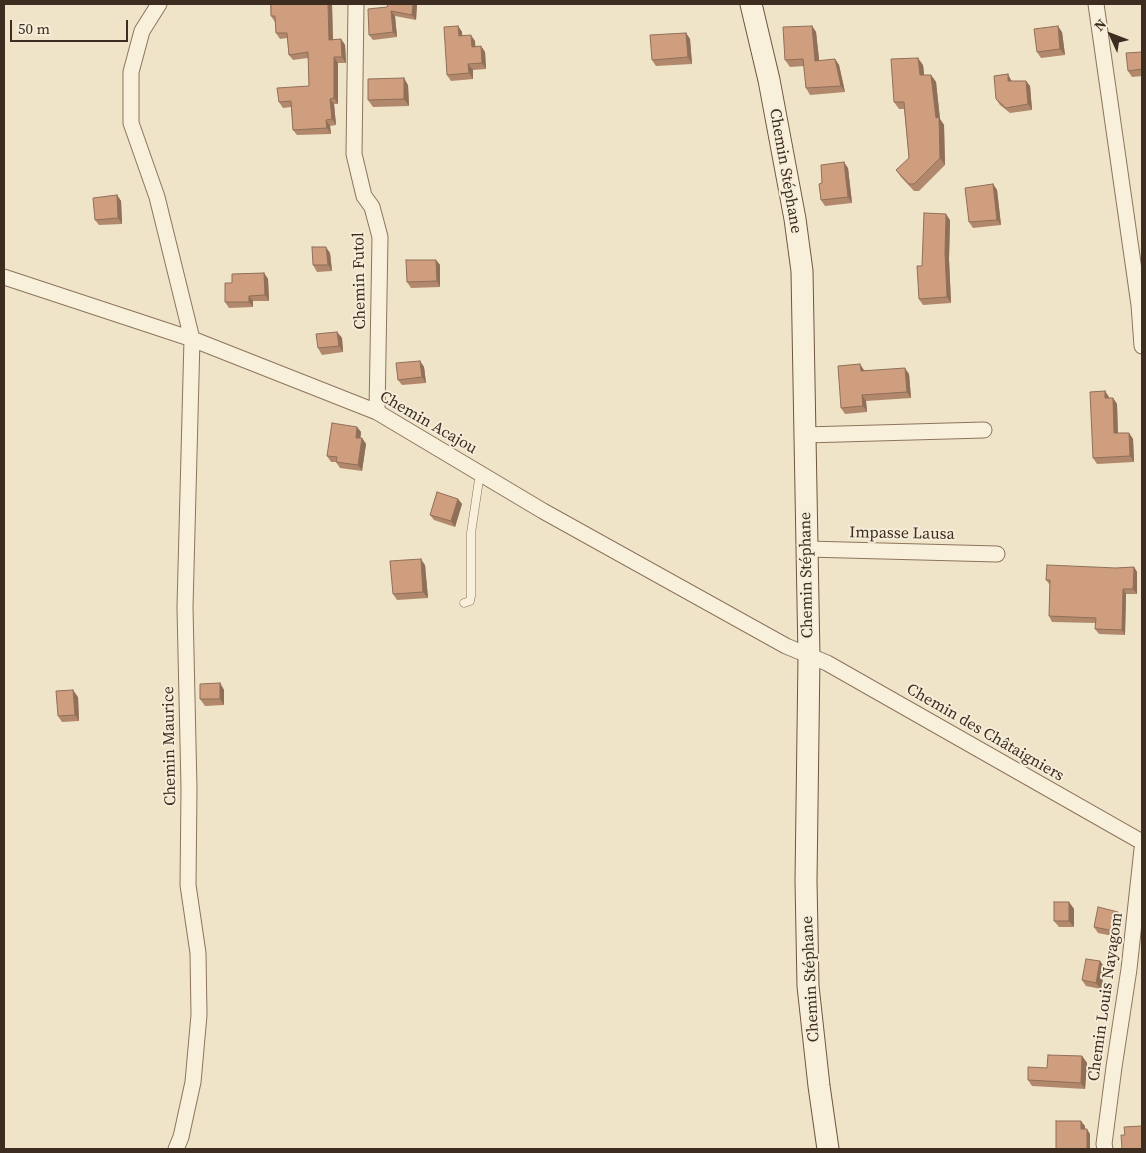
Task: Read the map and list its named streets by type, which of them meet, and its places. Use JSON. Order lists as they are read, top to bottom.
{
  "streets": {
    "main road": ["Chemin Stéphane"],
    "street": [
      "Chemin Futol",
      "Chemin Acajou",
      "Impasse Lausa",
      "Chemin des Châtaigniers",
      "Chemin Maurice",
      "Chemin Louis Nayagom"
    ]
  },
  "crossings": [
    ["Chemin Stéphane", "Chemin Acajou"],
    ["Chemin Stéphane", "Impasse Lausa"],
    ["Chemin Stéphane", "Chemin des Châtaigniers"],
    ["Chemin Futol", "Chemin Acajou"],
    ["Chemin Acajou", "Chemin des Châtaigniers"],
    ["Chemin Acajou", "Chemin Maurice"]
  ],
  "scale_bar": "50 m",
  "north": "top left"
}
